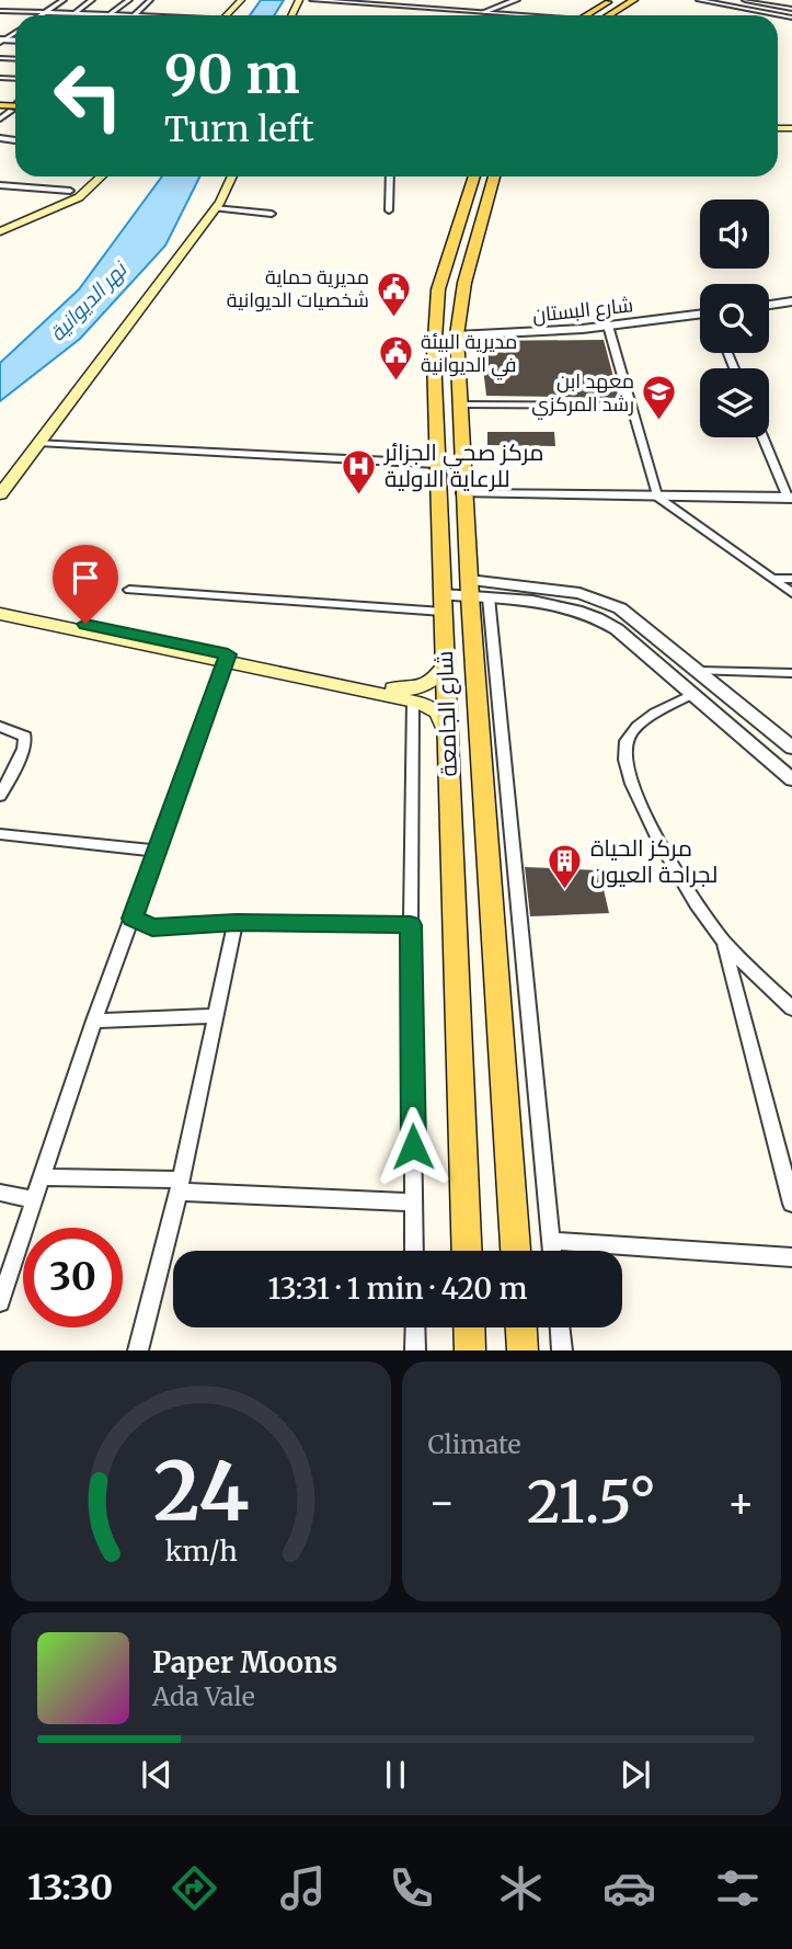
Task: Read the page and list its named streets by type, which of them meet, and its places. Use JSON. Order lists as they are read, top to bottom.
{
  "streets": {
    "main road": ["شارع الجامعة"],
    "street": ["شارع البستان"]
  },
  "crossings": [
    ["شارع البستان", "شارع الجامعة"]
  ],
  "water": ["نهر الديوانية"],
  "places": {
    "public building": ["مديرية حماية شخصيات الديوانية", "مديرية البيئة في الديوانية"],
    "school or university": ["معهد ابن رشد المركزي"],
    "hospital": ["مركز صحي الجزائر للرعاية الاولية"],
    "building": ["مركز الحياة لجراحة العيون"]
  },
  "page": {
    "turn": ["90 m", "Turn left"],
    "limit": "30",
    "trip": "13:31 · 1 min · 420 m",
    "tile": "Climate",
    "heat": ["−", "21.5°", "+"],
    "song": ["Paper Moons", "Ada Vale"],
    "tabs": "13:30",
    "gauge": ["24", "km/h"]
  }
}
